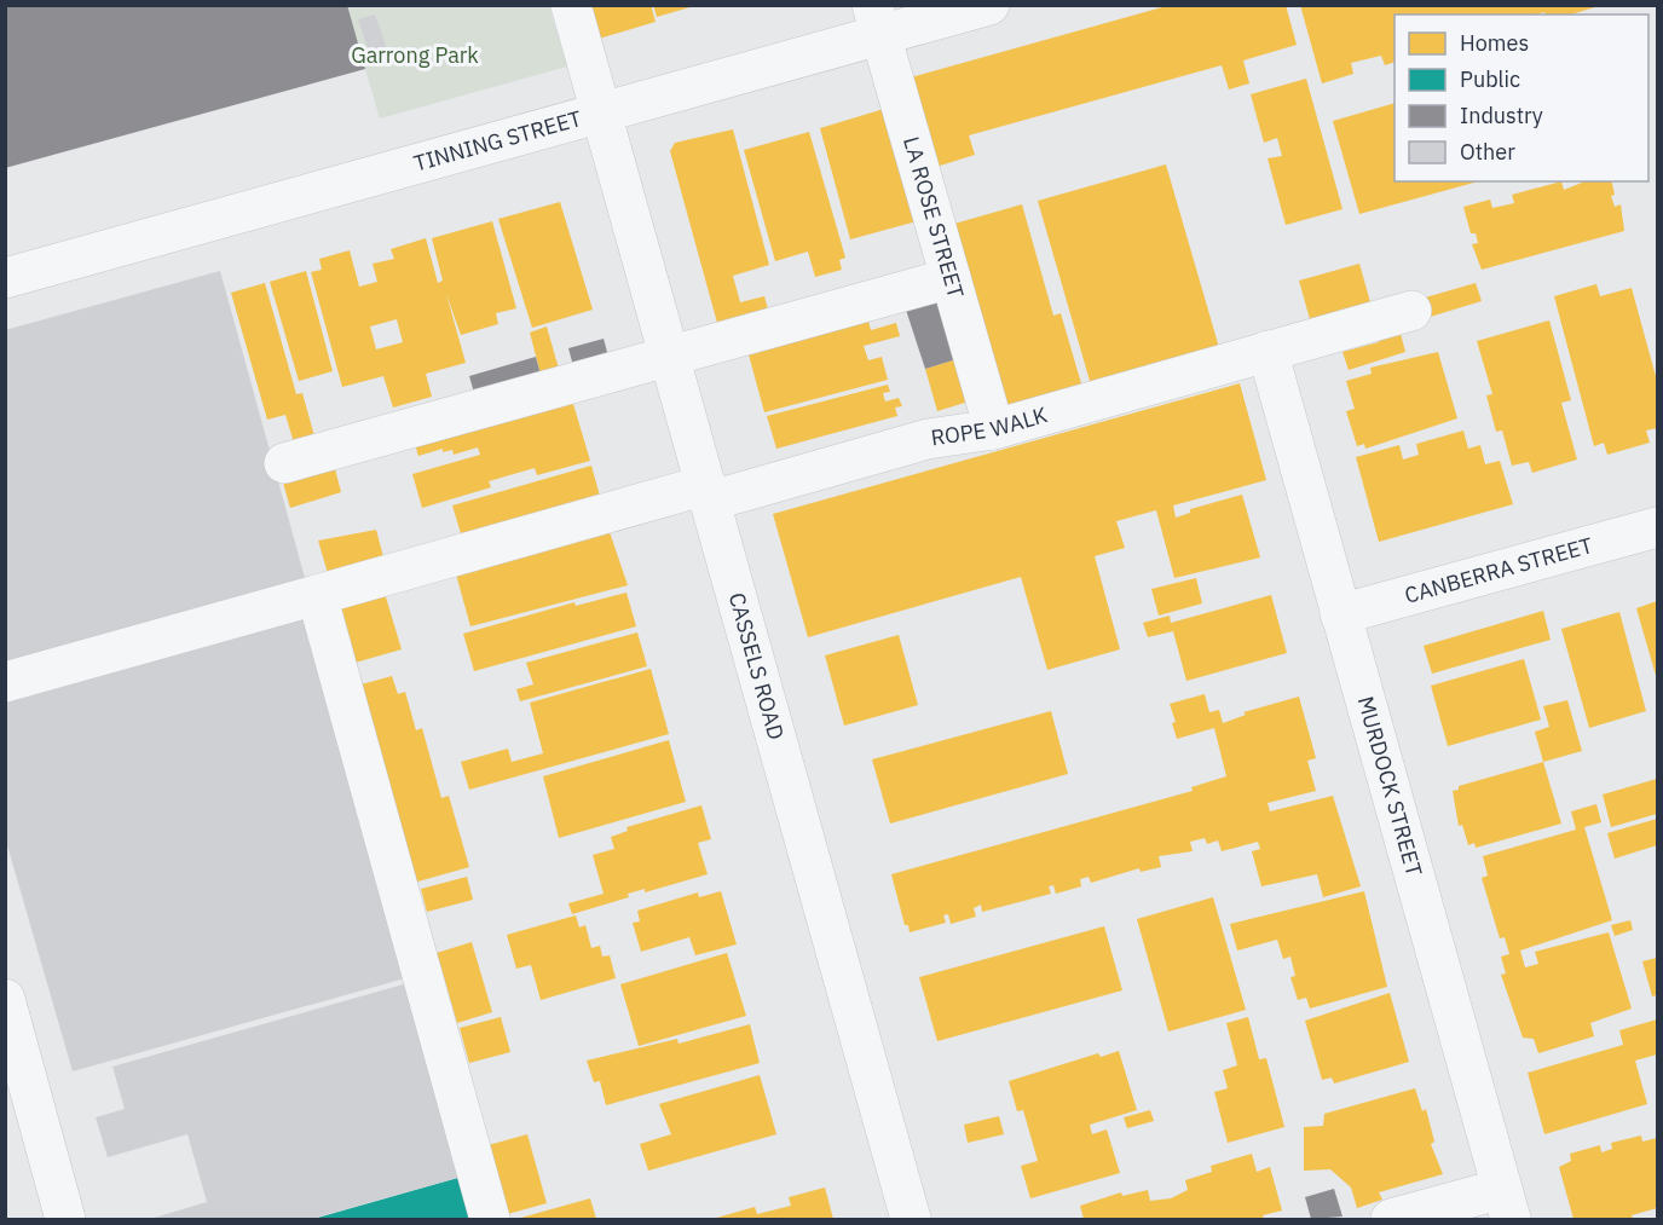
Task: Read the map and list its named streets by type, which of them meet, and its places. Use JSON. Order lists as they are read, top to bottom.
{
  "streets": {
    "street": [
      "TINNING STREET",
      "LA ROSE STREET",
      "ROPE WALK",
      "CANBERRA STREET",
      "CASSELS ROAD",
      "MURDOCK STREET"
    ]
  },
  "crossings": [
    ["TINNING STREET", "LA ROSE STREET"],
    ["TINNING STREET", "CASSELS ROAD"],
    ["LA ROSE STREET", "ROPE WALK"],
    ["ROPE WALK", "CASSELS ROAD"],
    ["ROPE WALK", "MURDOCK STREET"],
    ["CANBERRA STREET", "MURDOCK STREET"]
  ],
  "parks": ["Garrong Park"],
  "legend": [
    "Homes",
    "Public",
    "Industry",
    "Other"
  ]
}
